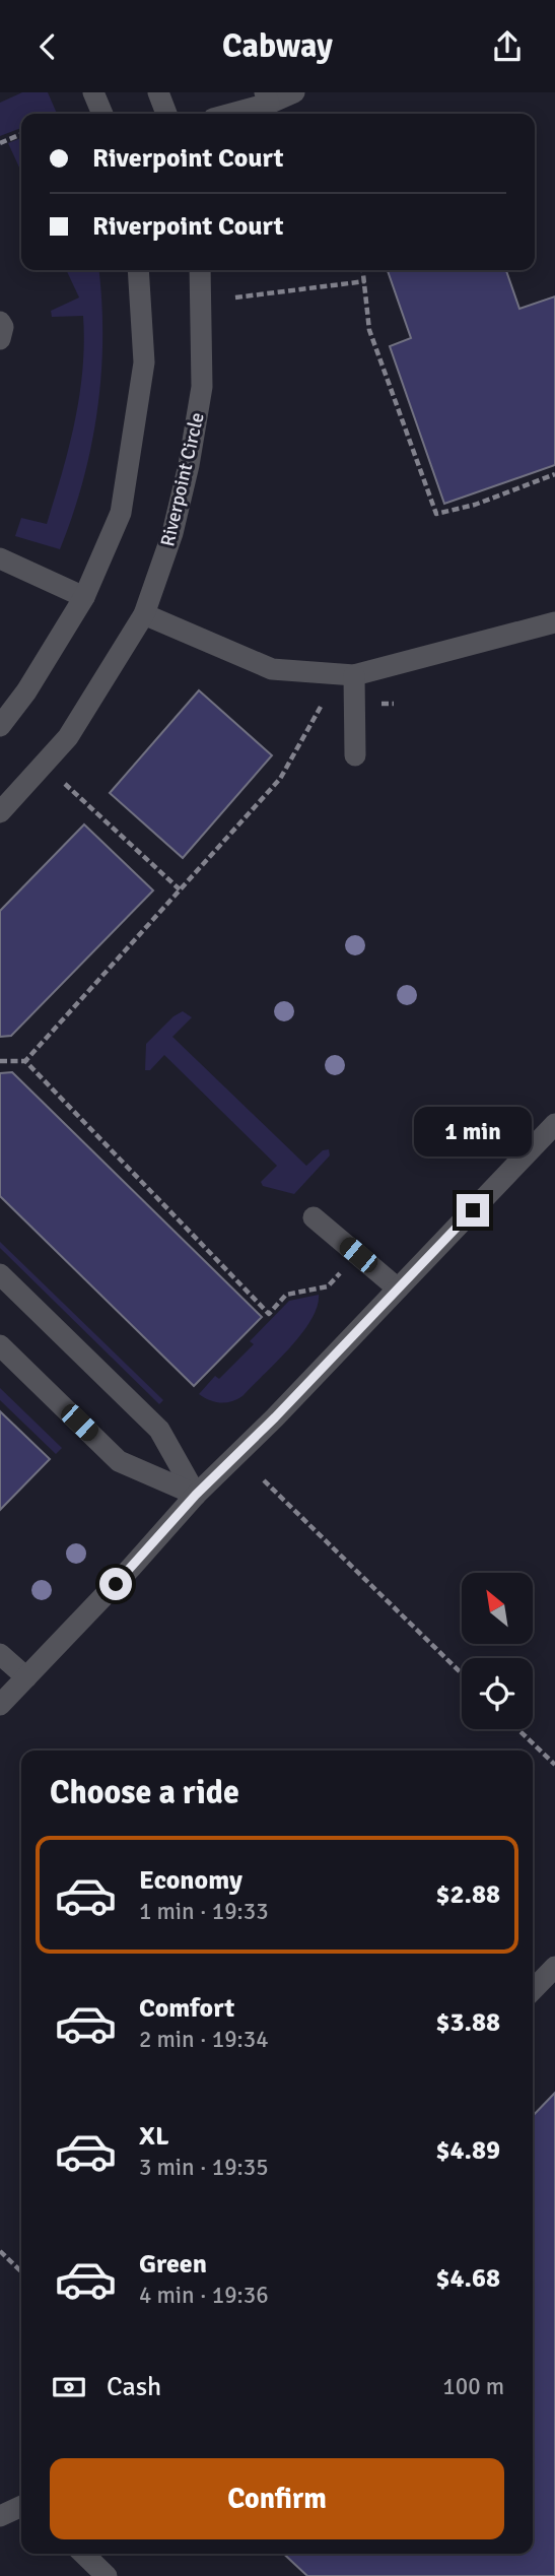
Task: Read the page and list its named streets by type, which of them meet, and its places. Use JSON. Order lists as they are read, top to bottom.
{
  "streets": {
    "street": ["Riverpoint Circle"]
  },
  "north": "top left",
  "page": {
    "header": "Cabway",
    "banner": ["Riverpoint Court", "Riverpoint Court"],
    "bubble": "1 min",
    "heading": "Choose a ride",
    "list": [
      {
        "name": "Economy",
        "note": "1 min · 19:33",
        "value": "$2.88"
      },
      {
        "name": "Comfort",
        "note": "2 min · 19:34",
        "value": "$3.88"
      },
      {
        "name": "XL",
        "note": "3 min · 19:35",
        "value": "$4.89"
      },
      {
        "name": "Green",
        "note": "4 min · 19:36",
        "value": "$4.68"
      }
    ],
    "pay": ["Cash", "100 m"],
    "buttons": "Confirm"
  }
}
